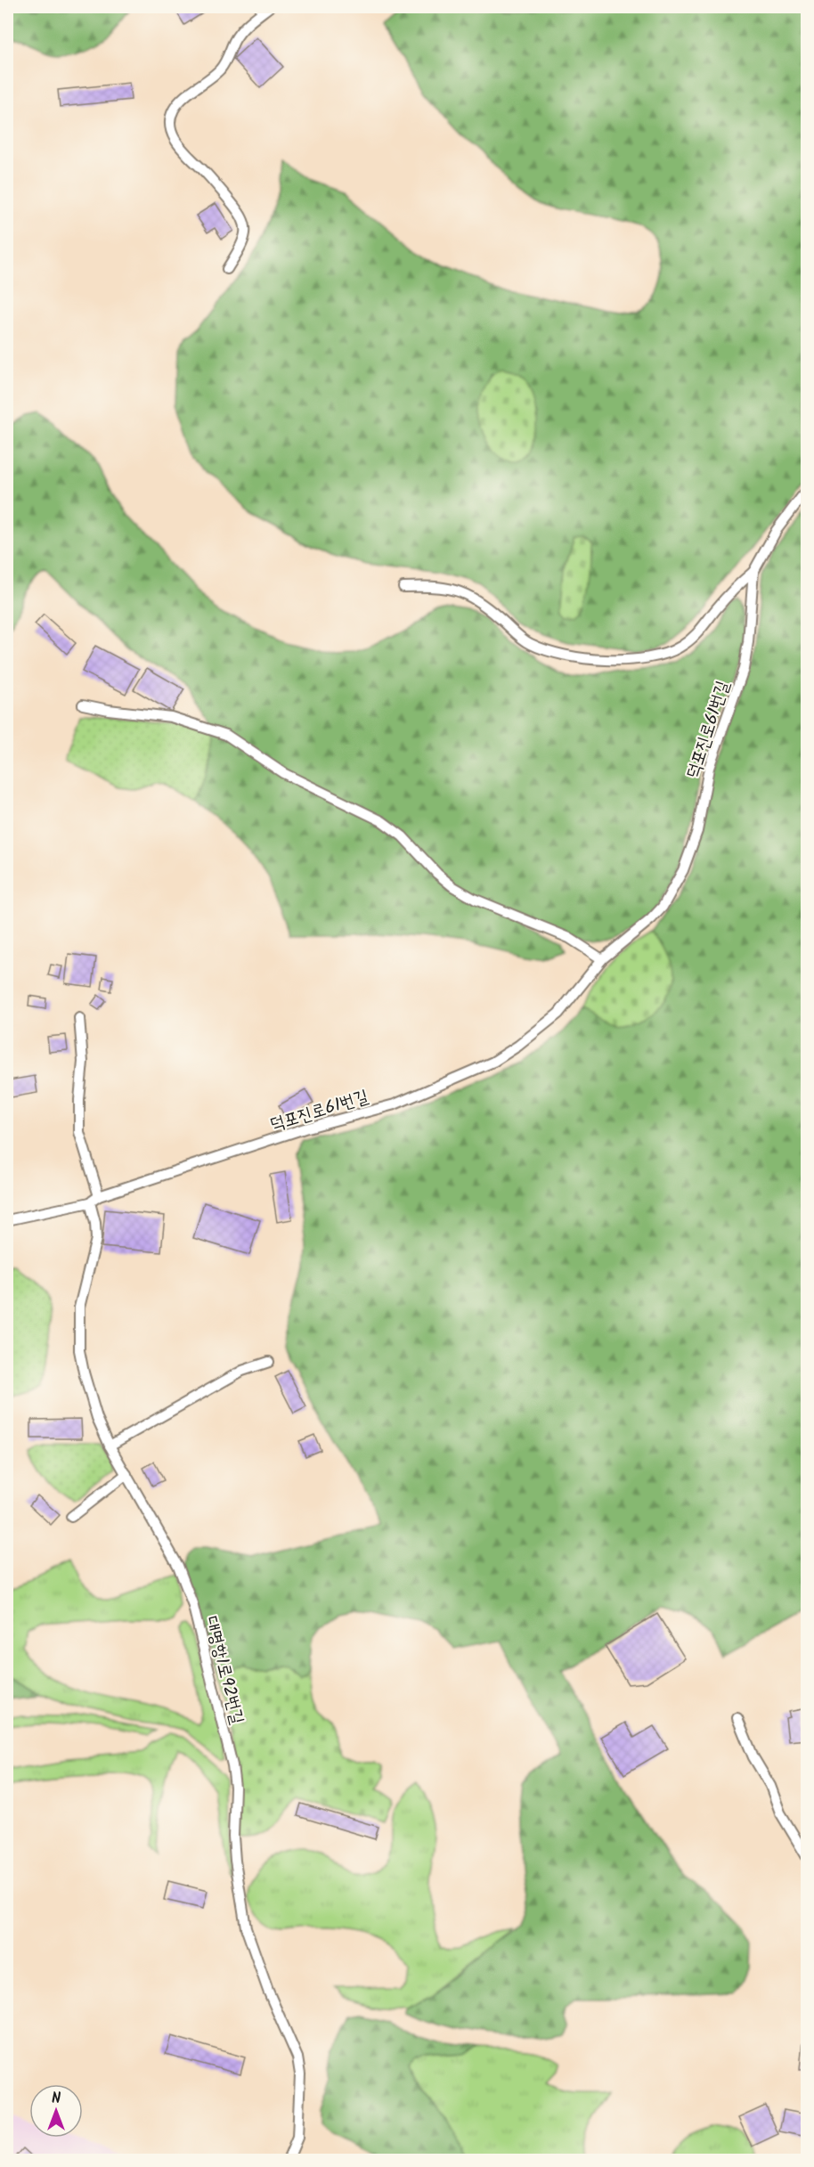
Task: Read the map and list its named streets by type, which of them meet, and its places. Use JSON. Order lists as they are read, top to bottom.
{
  "streets": {
    "lane": ["덕포진로61번길", "대명항1로92번길"]
  },
  "crossings": [
    ["덕포진로61번길", "대명항1로92번길"]
  ],
  "north": "top"
}
